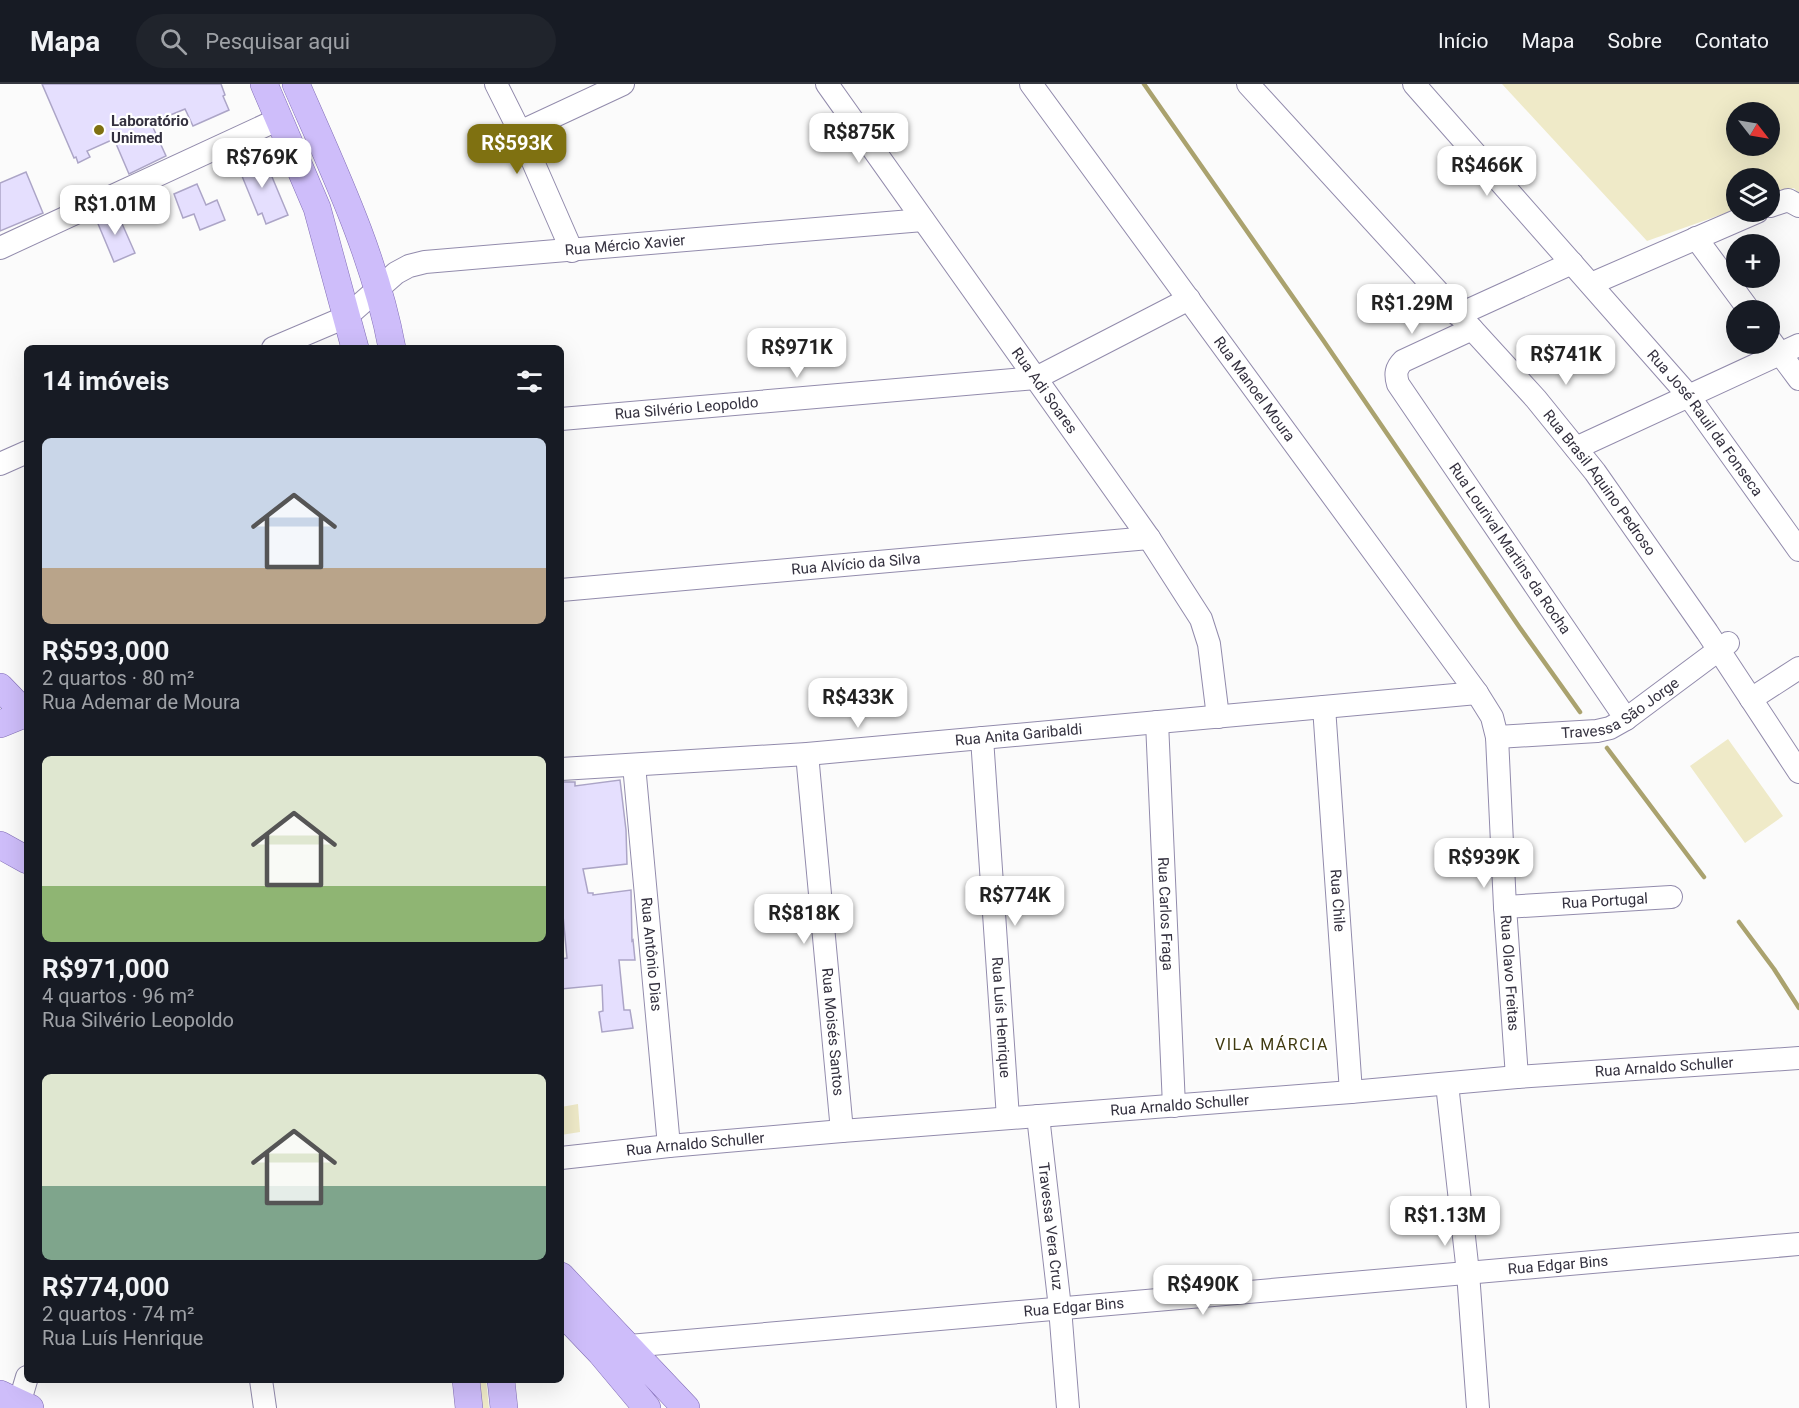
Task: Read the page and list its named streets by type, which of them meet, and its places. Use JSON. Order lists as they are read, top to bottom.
{
  "streets": {
    "street": [
      "Rua Mércio Xavier",
      "Rua Manoel Moura",
      "Rua Adi Soares",
      "Rua Silvério Leopoldo",
      "Rua José Rauil da Fonseca",
      "Rua Brasil Aquino Pedroso",
      "Rua Lourival Martins da Rocha",
      "Rua Alvício da Silva",
      "Travessa São Jorge",
      "Rua Anita Garibaldi",
      "Rua Chile",
      "Rua Portugal",
      "Rua Carlos Fraga",
      "Rua Antônio Dias",
      "Rua Olavo Freitas",
      "Rua Luís Henrique",
      "Rua Moisés Santos",
      "Rua Arnaldo Schuller",
      "Travessa Vera Cruz",
      "Rua Edgar Bins"
    ]
  },
  "crossings": [
    ["Rua Mércio Xavier", "Rua Adi Soares"],
    ["Rua Manoel Moura", "Rua Silvério Leopoldo"],
    ["Rua Manoel Moura", "Rua Anita Garibaldi"],
    ["Rua Manoel Moura", "Rua Olavo Freitas"],
    ["Rua Adi Soares", "Rua Silvério Leopoldo"],
    ["Rua Adi Soares", "Rua Alvício da Silva"],
    ["Rua Adi Soares", "Rua Anita Garibaldi"],
    ["Rua Brasil Aquino Pedroso", "Rua Lourival Martins da Rocha"],
    ["Rua Brasil Aquino Pedroso", "Travessa São Jorge"],
    ["Rua Lourival Martins da Rocha", "Travessa São Jorge"],
    ["Travessa São Jorge", "Rua Olavo Freitas"],
    ["Rua Anita Garibaldi", "Rua Chile"],
    ["Rua Anita Garibaldi", "Rua Carlos Fraga"],
    ["Rua Anita Garibaldi", "Rua Antônio Dias"],
    ["Rua Anita Garibaldi", "Rua Olavo Freitas"],
    ["Rua Anita Garibaldi", "Rua Luís Henrique"],
    ["Rua Anita Garibaldi", "Rua Moisés Santos"],
    ["Rua Chile", "Rua Arnaldo Schuller"],
    ["Rua Portugal", "Rua Olavo Freitas"],
    ["Rua Carlos Fraga", "Rua Arnaldo Schuller"],
    ["Rua Antônio Dias", "Rua Arnaldo Schuller"],
    ["Rua Olavo Freitas", "Rua Arnaldo Schuller"],
    ["Rua Luís Henrique", "Rua Arnaldo Schuller"],
    ["Rua Moisés Santos", "Rua Arnaldo Schuller"],
    ["Rua Arnaldo Schuller", "Travessa Vera Cruz"],
    ["Travessa Vera Cruz", "Rua Edgar Bins"]
  ],
  "districts": ["VILA MÁRCIA"],
  "places": ["Laboratório Unimed"],
  "north": "bottom right",
  "page": {
    "header": "Mapa",
    "search": "Pesquisar aqui",
    "nav": [
      "Início",
      "Mapa",
      "Sobre",
      "Contato"
    ],
    "map_buttons": ["+", "−"],
    "price": [
      "R$875K",
      "R$593K",
      "R$769K",
      "R$466K",
      "R$1.01M",
      "R$1.29M",
      "R$971K",
      "R$741K",
      "R$433K",
      "R$939K",
      "R$774K",
      "R$818K",
      "R$1.13M",
      "R$490K"
    ],
    "heading": "14 imóveis",
    "list": [
      {
        "name": "R$593,000",
        "note": "2 quartos · 80 m² · Rua Ademar de Moura"
      },
      {
        "name": "R$971,000",
        "note": "4 quartos · 96 m² · Rua Silvério Leopoldo"
      },
      {
        "name": "R$774,000",
        "note": "2 quartos · 74 m² · Rua Luís Henrique"
      }
    ]
  }
}
